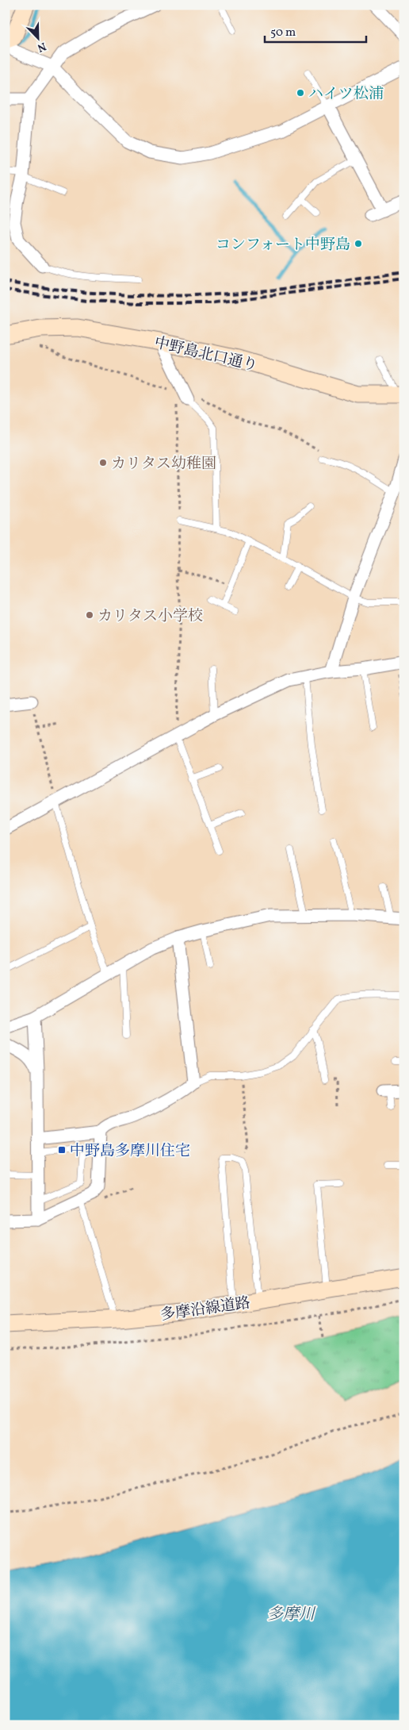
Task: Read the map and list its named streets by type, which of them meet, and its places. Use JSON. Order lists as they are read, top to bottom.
{
  "streets": {
    "street": ["中野島北口通り", "多摩沿線道路"]
  },
  "water": ["多摩川"],
  "places": {
    "other": [
      "ハイツ松浦",
      "コンフォート中野島",
      "カリタス幼稚園",
      "カリタス小学校"
    ],
    "transit": ["中野島多摩川住宅"]
  },
  "scale_bar": "50 m",
  "north": "bottom right"
}
